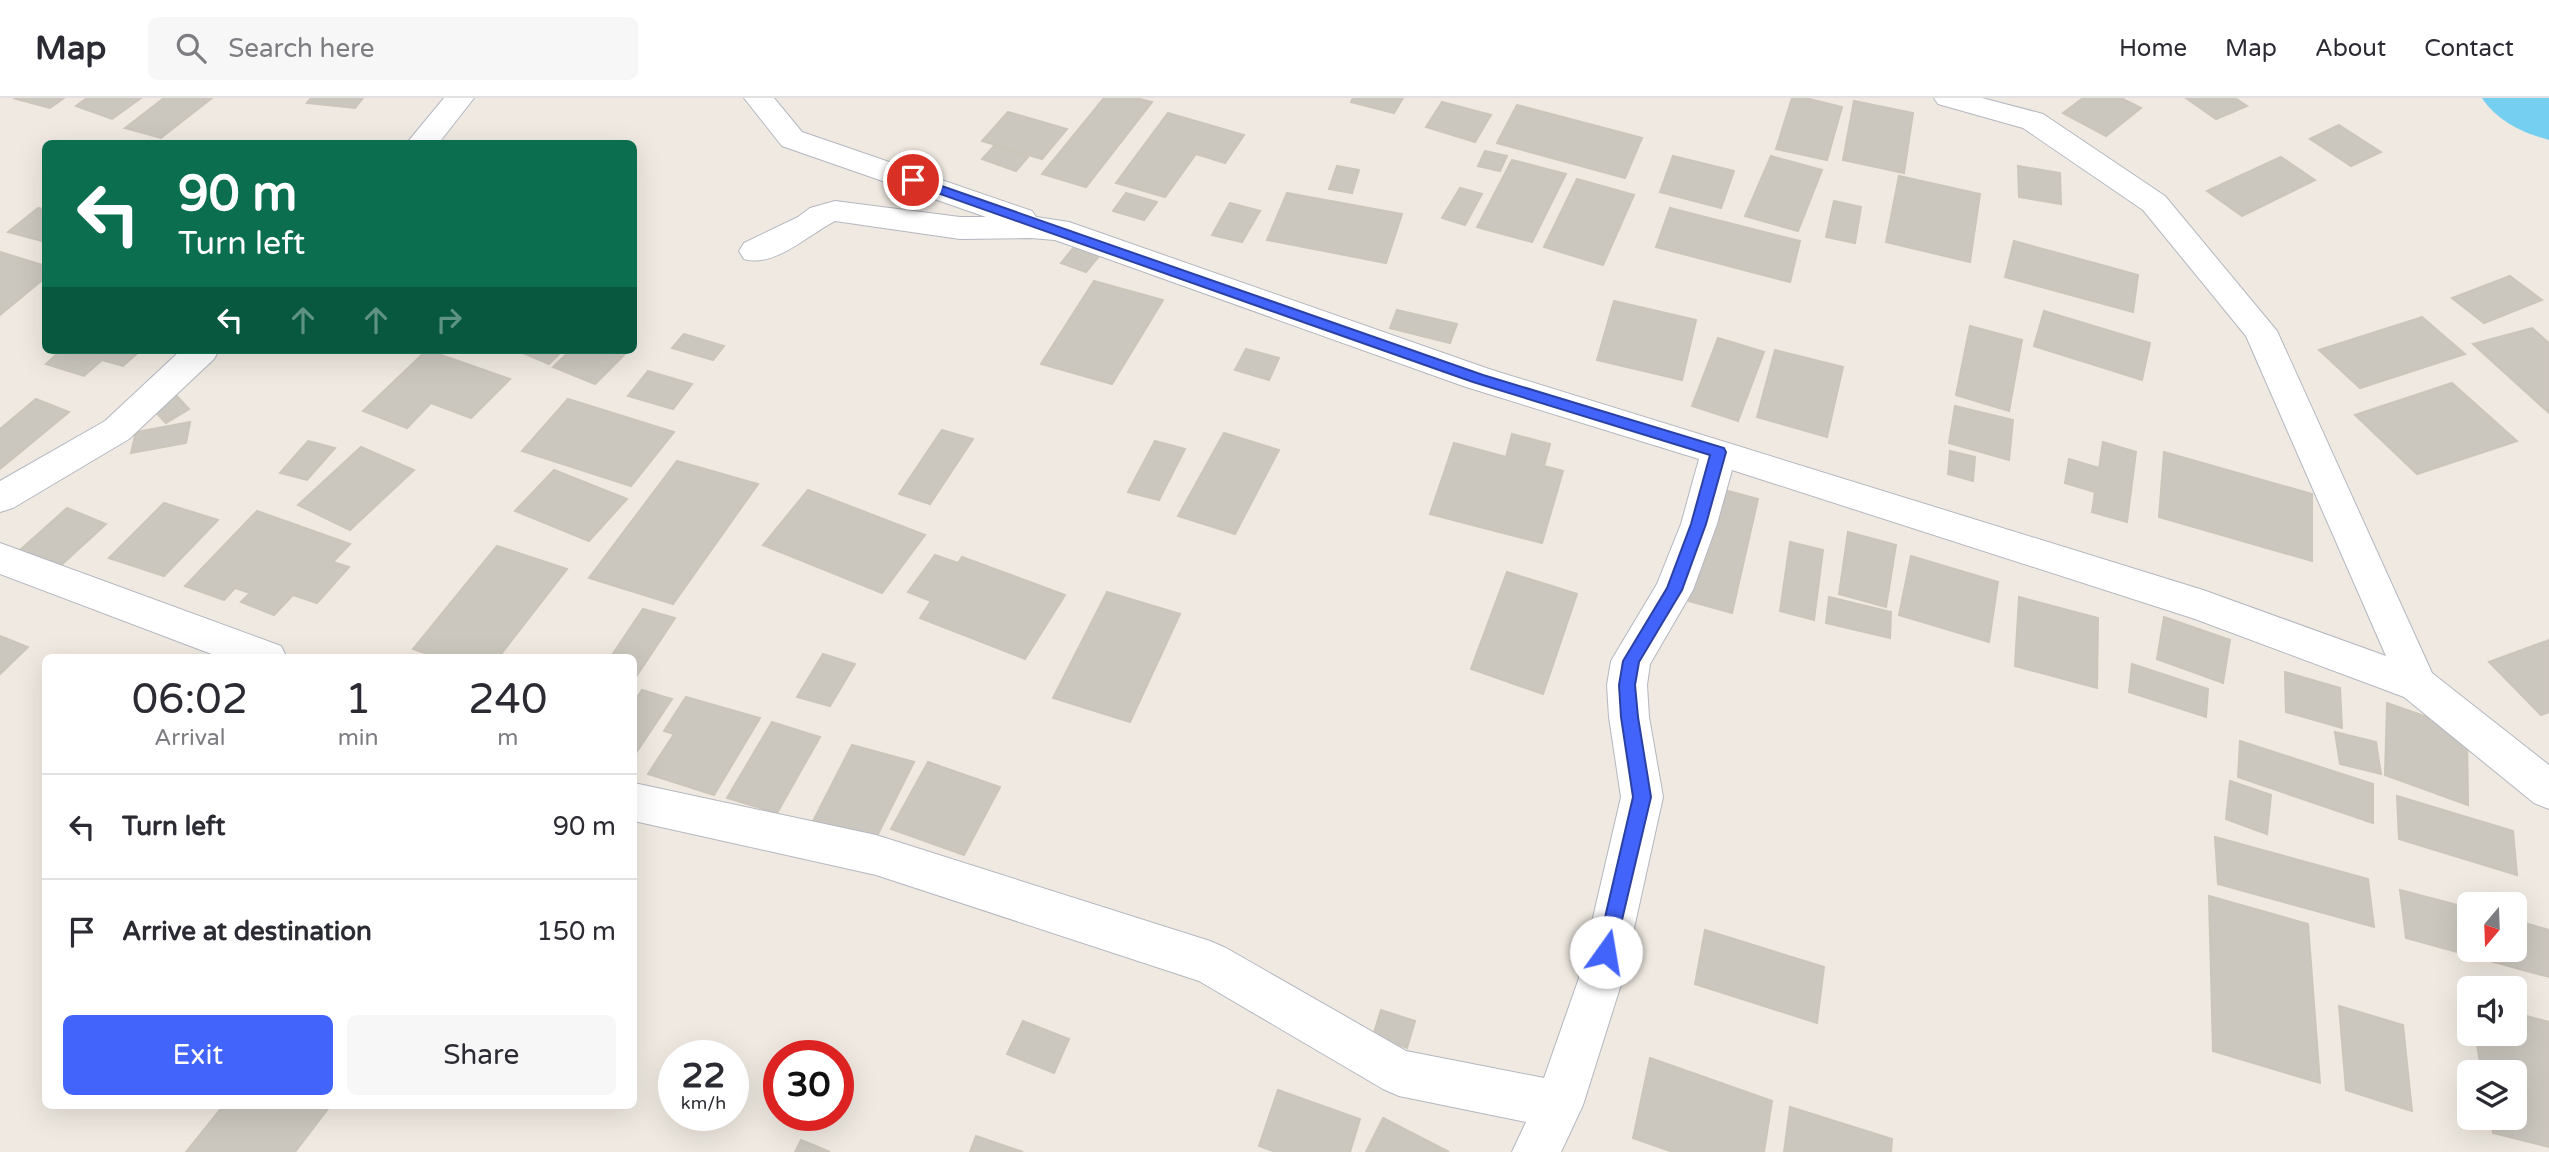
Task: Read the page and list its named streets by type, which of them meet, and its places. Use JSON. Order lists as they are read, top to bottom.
{
  "north": "bottom",
  "page": {
    "header": "Map",
    "search": "Search here",
    "nav": [
      "Home",
      "Map",
      "About",
      "Contact"
    ],
    "turn": ["90 m", "Turn left"],
    "eta": [
      "06:02",
      "Arrival",
      "1",
      "min",
      "240",
      "m"
    ],
    "list": [
      {
        "name": "Turn left",
        "value": "90 m"
      },
      {
        "name": "Arrive at destination",
        "value": "150 m"
      }
    ],
    "buttons": ["Exit", "Share"],
    "speed": "22 km/h",
    "limit": "30"
  }
}
